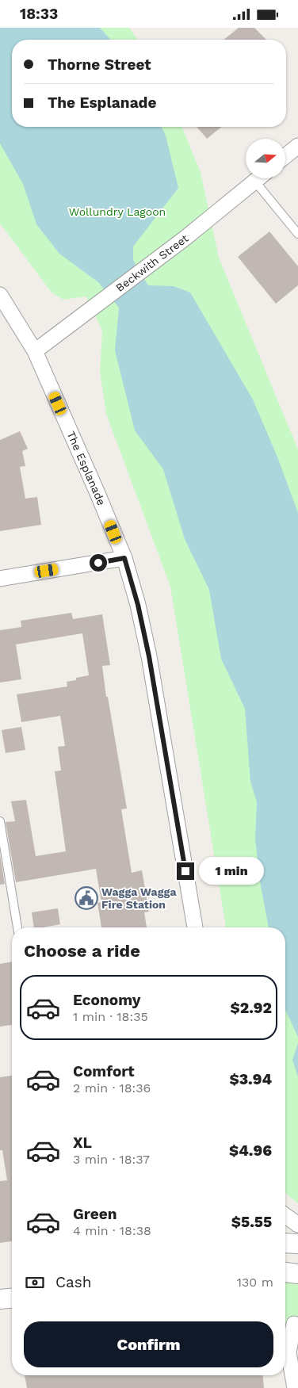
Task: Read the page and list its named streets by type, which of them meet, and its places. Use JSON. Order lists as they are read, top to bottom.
{
  "streets": {
    "street": ["Beckwith Street", "The Esplanade"]
  },
  "crossings": [
    ["Beckwith Street", "The Esplanade"]
  ],
  "parks": ["Wollundry Lagoon"],
  "places": {
    "public building": ["Wagga Wagga Fire Station"]
  },
  "north": "right",
  "page": {
    "status": "18:33",
    "banner": ["Thorne Street", "The Esplanade"],
    "bubble": "1 min",
    "heading": "Choose a ride",
    "list": [
      {
        "name": "Economy",
        "note": "1 min · 18:35",
        "value": "$2.92"
      },
      {
        "name": "Comfort",
        "note": "2 min · 18:36",
        "value": "$3.94"
      },
      {
        "name": "XL",
        "note": "3 min · 18:37",
        "value": "$4.96"
      },
      {
        "name": "Green",
        "note": "4 min · 18:38",
        "value": "$5.55"
      }
    ],
    "pay": ["Cash", "130 m"],
    "buttons": "Confirm"
  }
}
